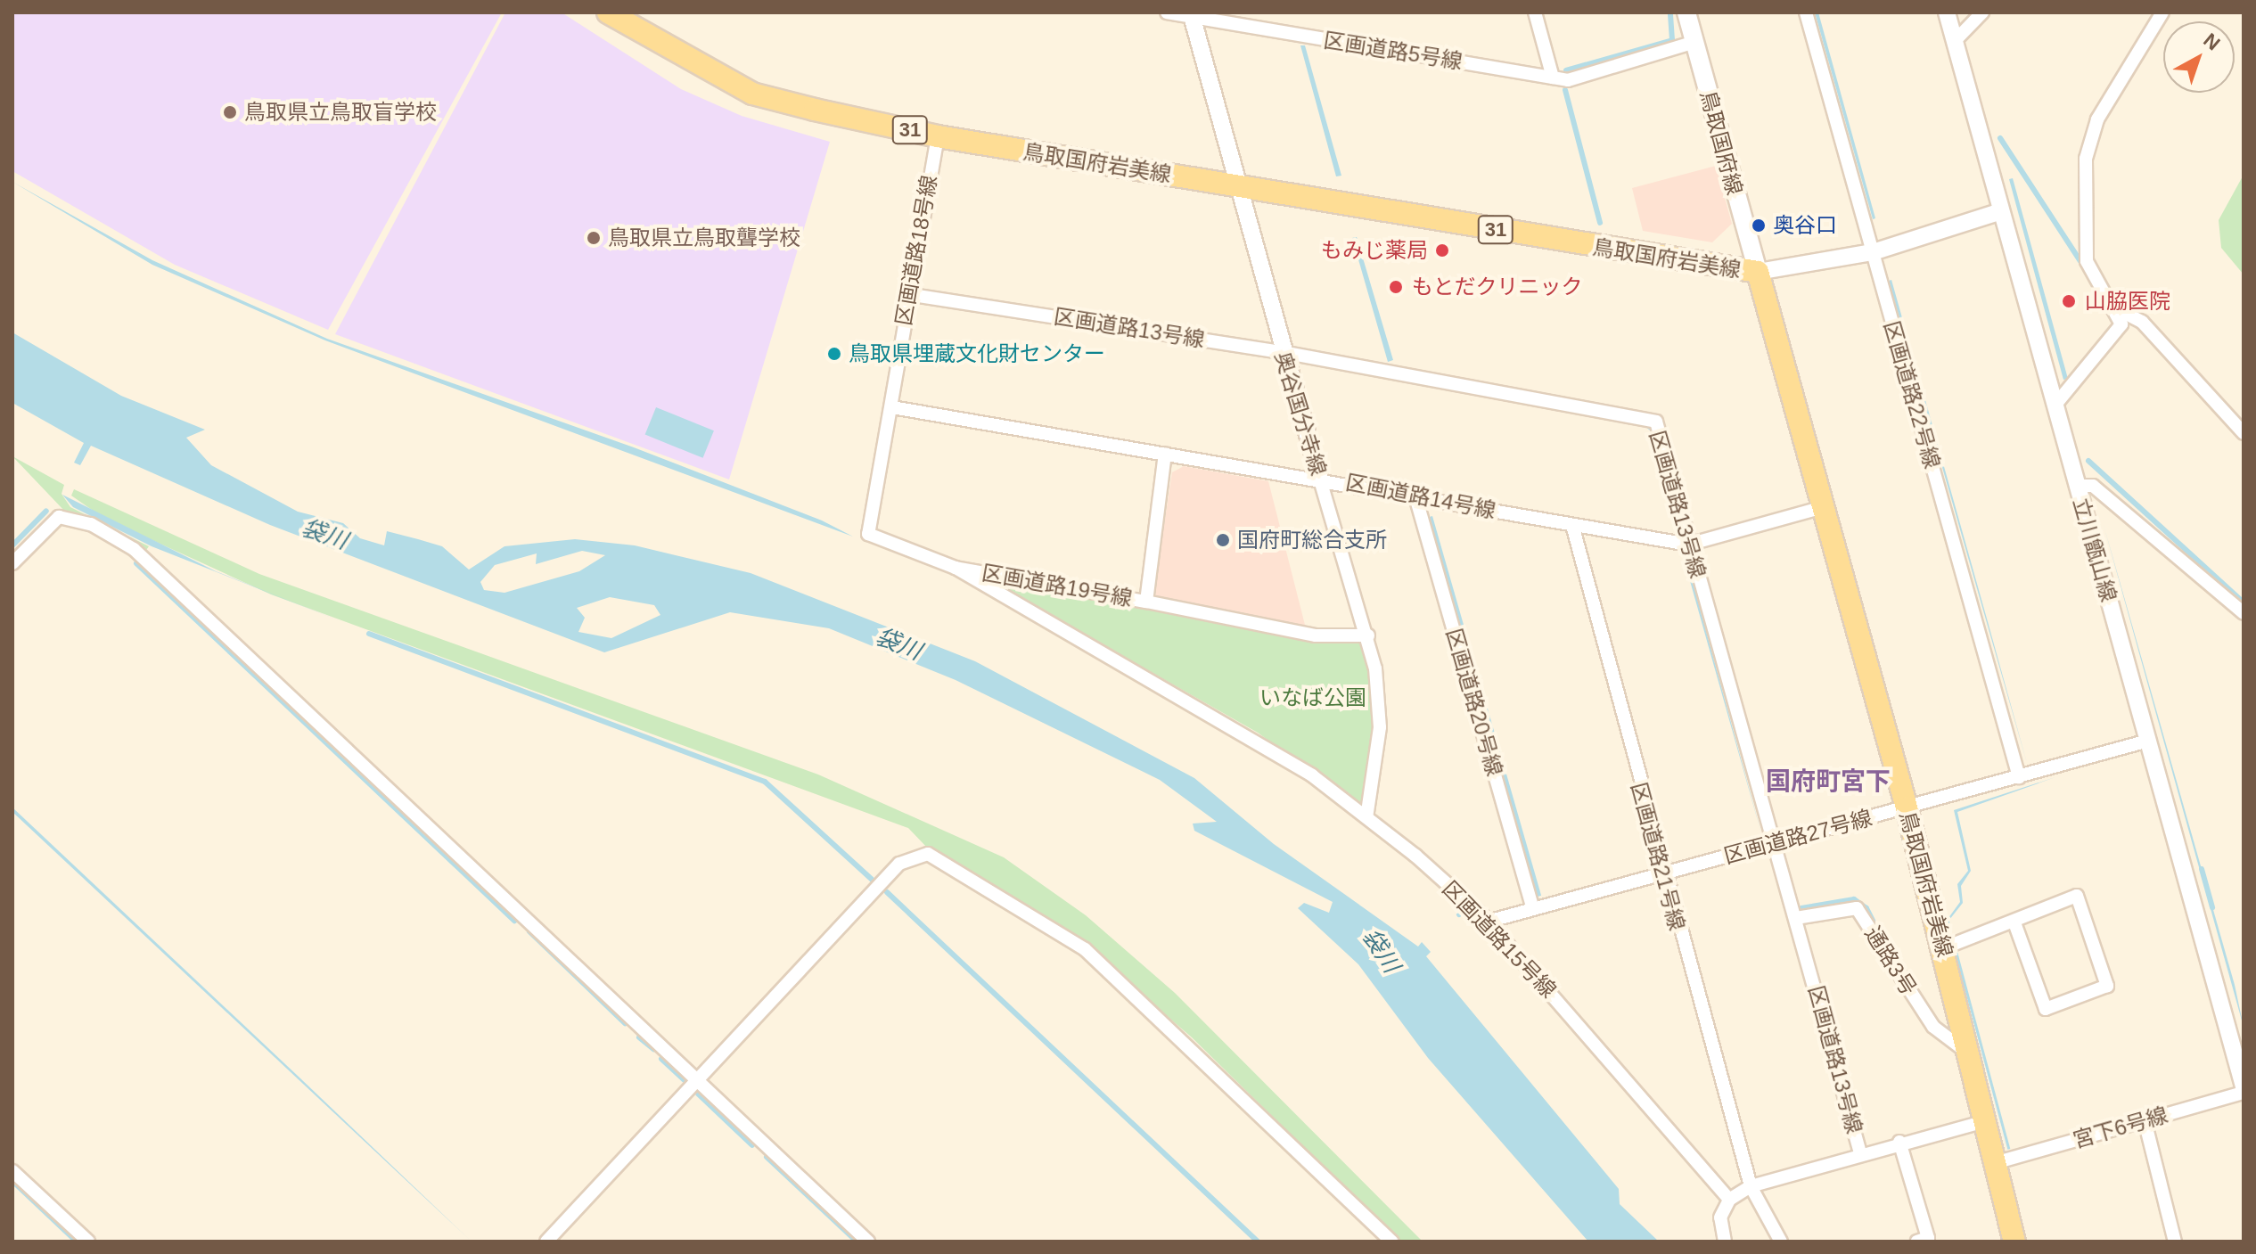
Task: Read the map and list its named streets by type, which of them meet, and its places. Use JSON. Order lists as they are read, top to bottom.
{
  "streets": {
    "main road": ["31", "鳥取国府線", "鳥取国府岩美線"],
    "street": [
      "区画道路5号線",
      "区画道路18号線",
      "区画道路13号線",
      "区画道路22号線",
      "奥谷国分寺線",
      "区画道路14号線",
      "立川甑山線",
      "区画道路19号線",
      "区画道路20号線",
      "区画道路27号線",
      "区画道路21号線",
      "区画道路15号線",
      "通路3号",
      "宮下6号線"
    ]
  },
  "crossings": [
    ["区画道路5号線", "鳥取国府線"],
    ["区画道路5号線", "奥谷国分寺線"],
    ["鳥取国府線", "鳥取国府岩美線"],
    ["鳥取国府岩美線", "区画道路18号線"],
    ["鳥取国府岩美線", "奥谷国分寺線"],
    ["鳥取国府岩美線", "区画道路14号線"],
    ["鳥取国府岩美線", "区画道路27号線"],
    ["鳥取国府岩美線", "通路3号"],
    ["鳥取国府岩美線", "宮下6号線"],
    ["区画道路18号線", "区画道路13号線"],
    ["区画道路18号線", "区画道路14号線"],
    ["区画道路18号線", "区画道路19号線"],
    ["区画道路13号線", "奥谷国分寺線"],
    ["区画道路13号線", "区画道路14号線"],
    ["区画道路13号線", "区画道路27号線"],
    ["区画道路13号線", "通路3号"],
    ["区画道路22号線", "区画道路27号線"],
    ["奥谷国分寺線", "区画道路14号線"],
    ["奥谷国分寺線", "区画道路15号線"],
    ["区画道路14号線", "区画道路19号線"],
    ["区画道路14号線", "区画道路20号線"],
    ["区画道路14号線", "区画道路21号線"],
    ["立川甑山線", "区画道路27号線"],
    ["区画道路19号線", "区画道路15号線"],
    ["区画道路20号線", "区画道路27号線"],
    ["区画道路27号線", "区画道路21号線"],
    ["区画道路27号線", "区画道路15号線"]
  ],
  "districts": ["国府町宮下"],
  "water": ["袋川"],
  "parks": ["いなば公園"],
  "places": [
    "鳥取県立鳥取盲学校",
    "奥谷口",
    "鳥取県立鳥取聾学校",
    "もみじ薬局",
    "もとだクリニック",
    "山脇医院",
    "鳥取県埋蔵文化財センター",
    "国府町総合支所"
  ],
  "north": "top right"
}
